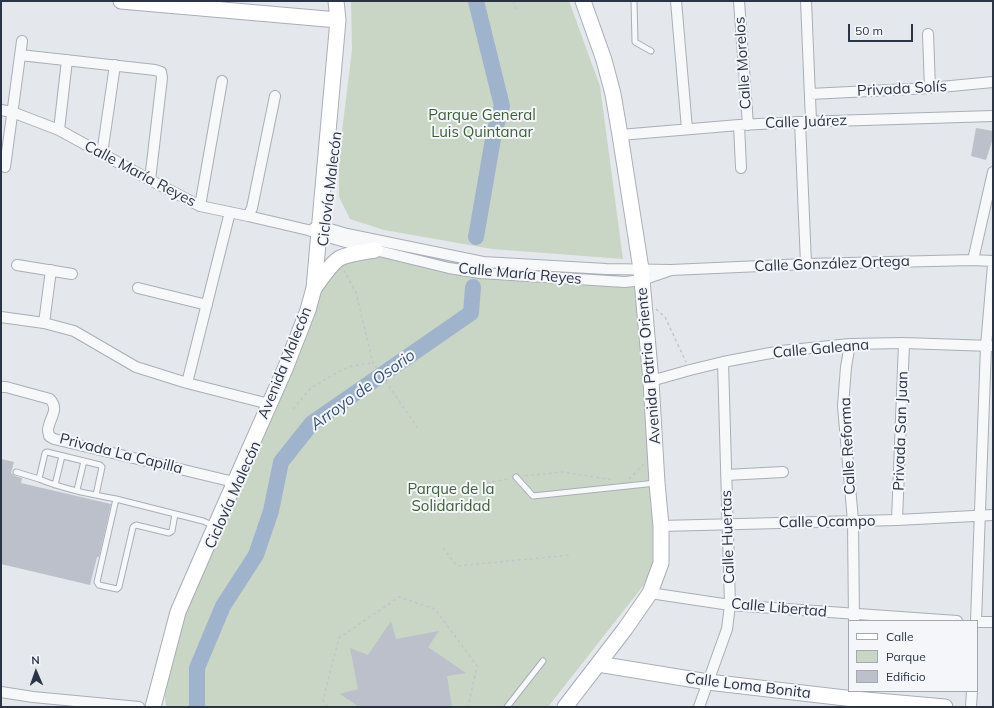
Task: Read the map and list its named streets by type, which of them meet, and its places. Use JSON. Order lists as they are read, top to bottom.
{
  "streets": {
    "street": [
      "Calle Morelos",
      "Privada Solís",
      "Calle Juárez",
      "Calle María Reyes",
      "Calle González Ortega",
      "Calle Galeana",
      "Avenida Malecón",
      "Avenida Patria Oriente",
      "Privada San Juan",
      "Calle Reforma",
      "Privada La Capilla",
      "Calle Ocampo",
      "Calle Huertas",
      "Calle Libertad",
      "Calle Loma Bonita"
    ]
  },
  "crossings": [
    ["Calle Morelos", "Calle Juárez"],
    ["Calle Juárez", "Avenida Patria Oriente"],
    ["Calle María Reyes", "Calle González Ortega"],
    ["Calle María Reyes", "Avenida Malecón"],
    ["Calle María Reyes", "Avenida Patria Oriente"],
    ["Calle González Ortega", "Avenida Patria Oriente"],
    ["Calle Galeana", "Avenida Patria Oriente"],
    ["Calle Galeana", "Privada San Juan"],
    ["Calle Galeana", "Calle Reforma"],
    ["Calle Galeana", "Calle Huertas"],
    ["Avenida Malecón", "Privada La Capilla"],
    ["Avenida Patria Oriente", "Calle Ocampo"],
    ["Avenida Patria Oriente", "Calle Libertad"],
    ["Avenida Patria Oriente", "Calle Loma Bonita"],
    ["Privada San Juan", "Calle Ocampo"],
    ["Calle Reforma", "Calle Ocampo"],
    ["Calle Reforma", "Calle Libertad"],
    ["Calle Ocampo", "Calle Huertas"],
    ["Calle Huertas", "Calle Libertad"],
    ["Calle Huertas", "Calle Loma Bonita"]
  ],
  "water": ["Arroyo de Osorio"],
  "parks": ["Parque General Luis Quintanar", "Parque de la Solidaridad"],
  "legend": ["Calle", "Parque", "Edificio"],
  "scale_bar": "50 m",
  "north": "top"
}
